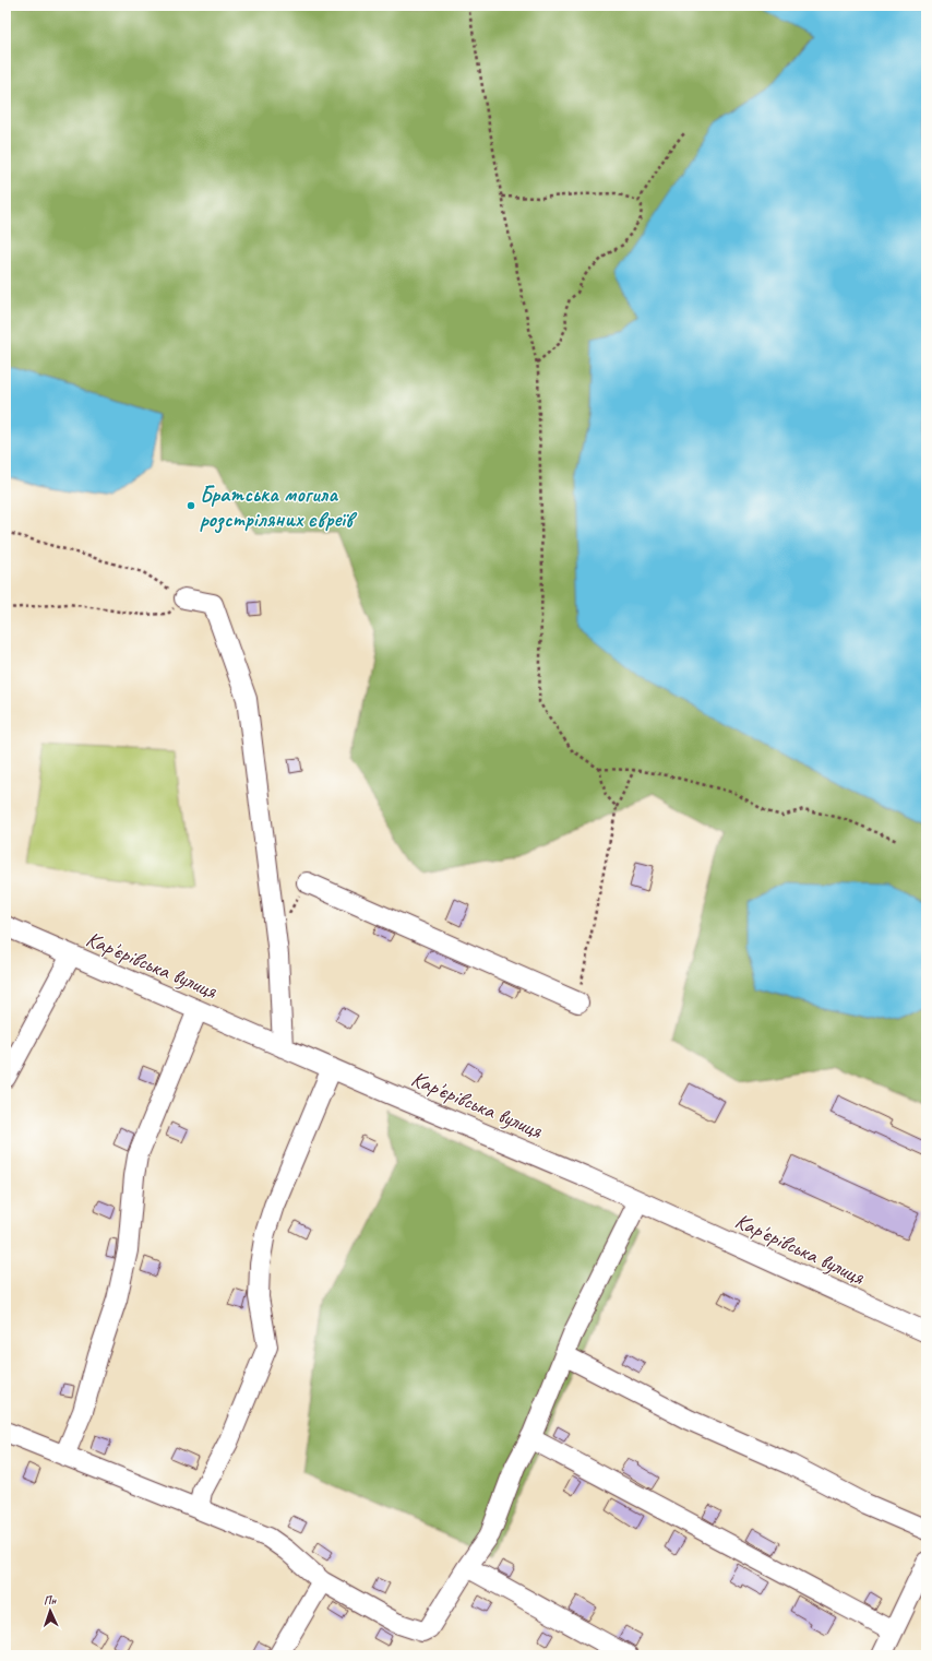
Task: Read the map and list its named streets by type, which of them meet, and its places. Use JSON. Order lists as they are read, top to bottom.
{
  "streets": {
    "street": ["Кар'єрівська вулиця"]
  },
  "places": ["Братська могила розстріляних євреїв"],
  "north": "top"
}
